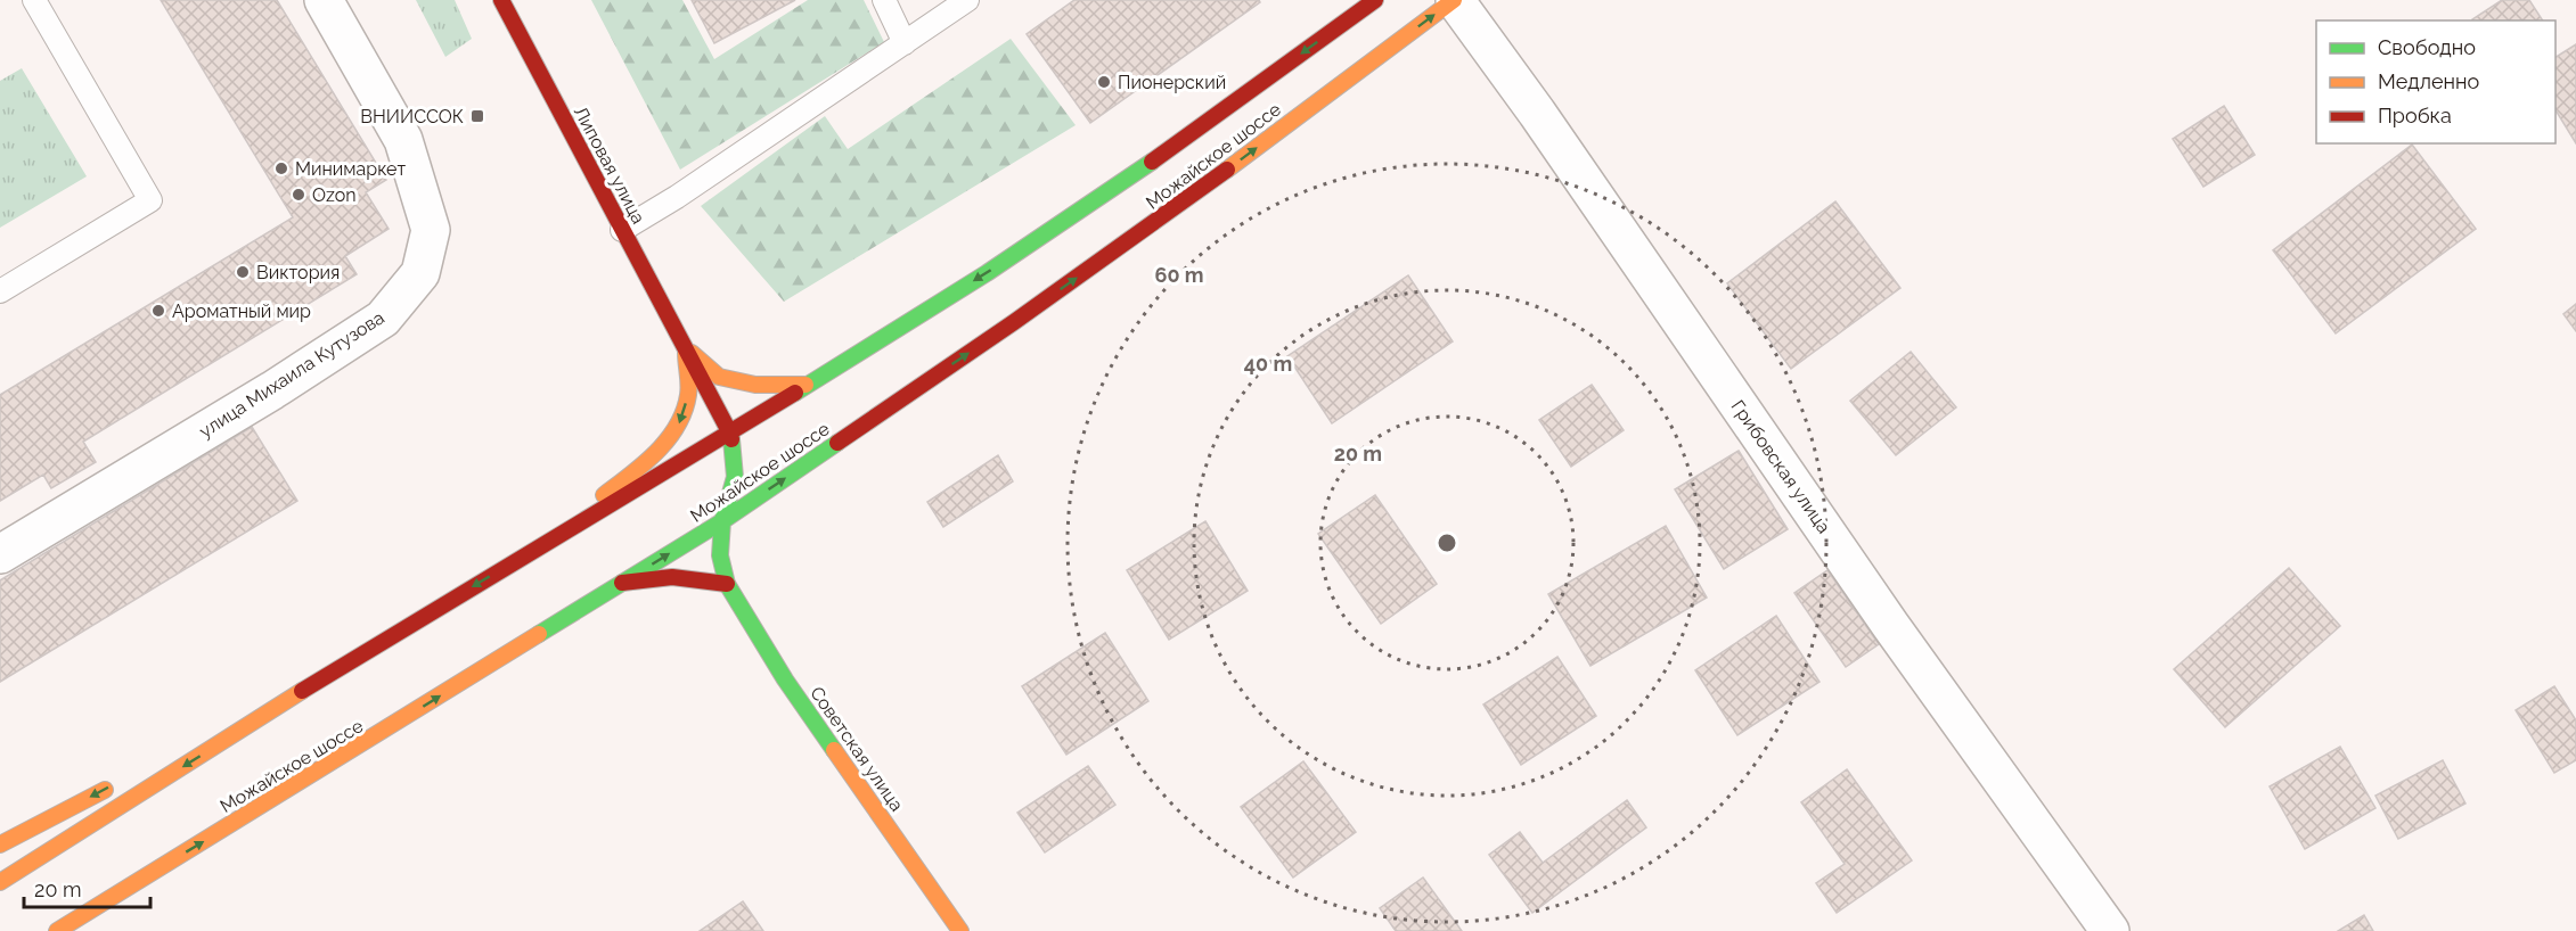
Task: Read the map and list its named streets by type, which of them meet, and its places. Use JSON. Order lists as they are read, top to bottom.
{
  "streets": {
    "main road": ["Можайское шоссе", "Липовая улица", "Советская улица"],
    "street": ["улица Михаила Кутузова", "Грибовская улица"]
  },
  "crossings": [
    ["Можайское шоссе", "Липовая улица"],
    ["Можайское шоссе", "Грибовская улица"],
    ["Можайское шоссе", "Советская улица"],
    ["Липовая улица", "Советская улица"]
  ],
  "places": {
    "other": [
      "Пионерский",
      "Минимаркет",
      "Ozon",
      "Виктория",
      "Ароматный мир"
    ],
    "transit": ["ВНИИССОК"]
  },
  "legend": ["Свободно", "Медленно", "Пробка"],
  "scale_bar": "20 m",
  "rings": ["60 m", "40 m", "20 m"]
}
